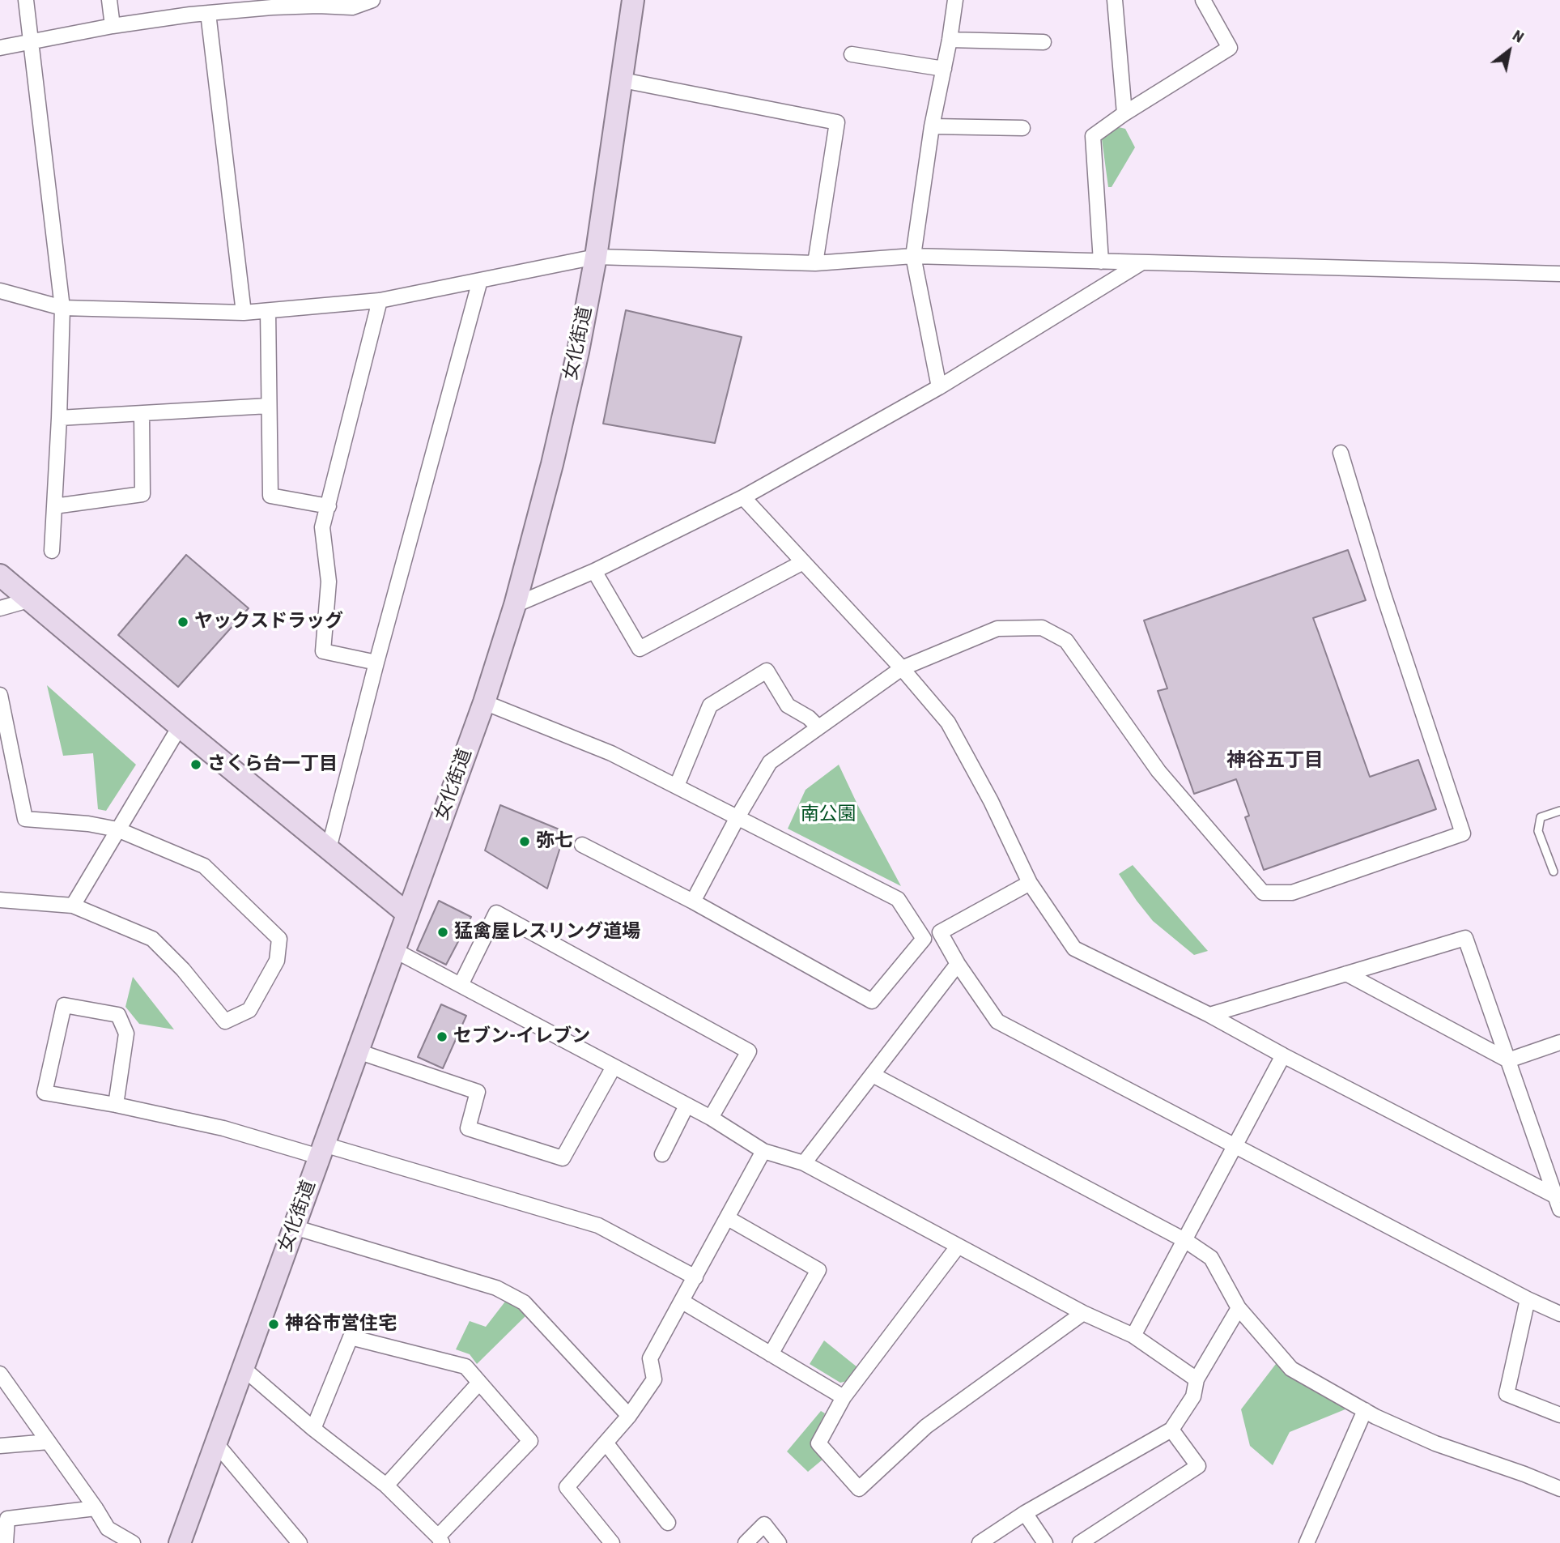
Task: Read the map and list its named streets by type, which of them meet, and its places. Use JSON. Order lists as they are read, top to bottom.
{
  "streets": {
    "street": ["女化街道"]
  },
  "districts": ["神谷五丁目"],
  "parks": ["南公園"],
  "places": [
    "ヤックスドラッグ",
    "さくら台一丁目",
    "弥七",
    "猛禽屋レスリング道場",
    "セブン-イレブン",
    "神谷市営住宅"
  ],
  "north": "top right"
}
